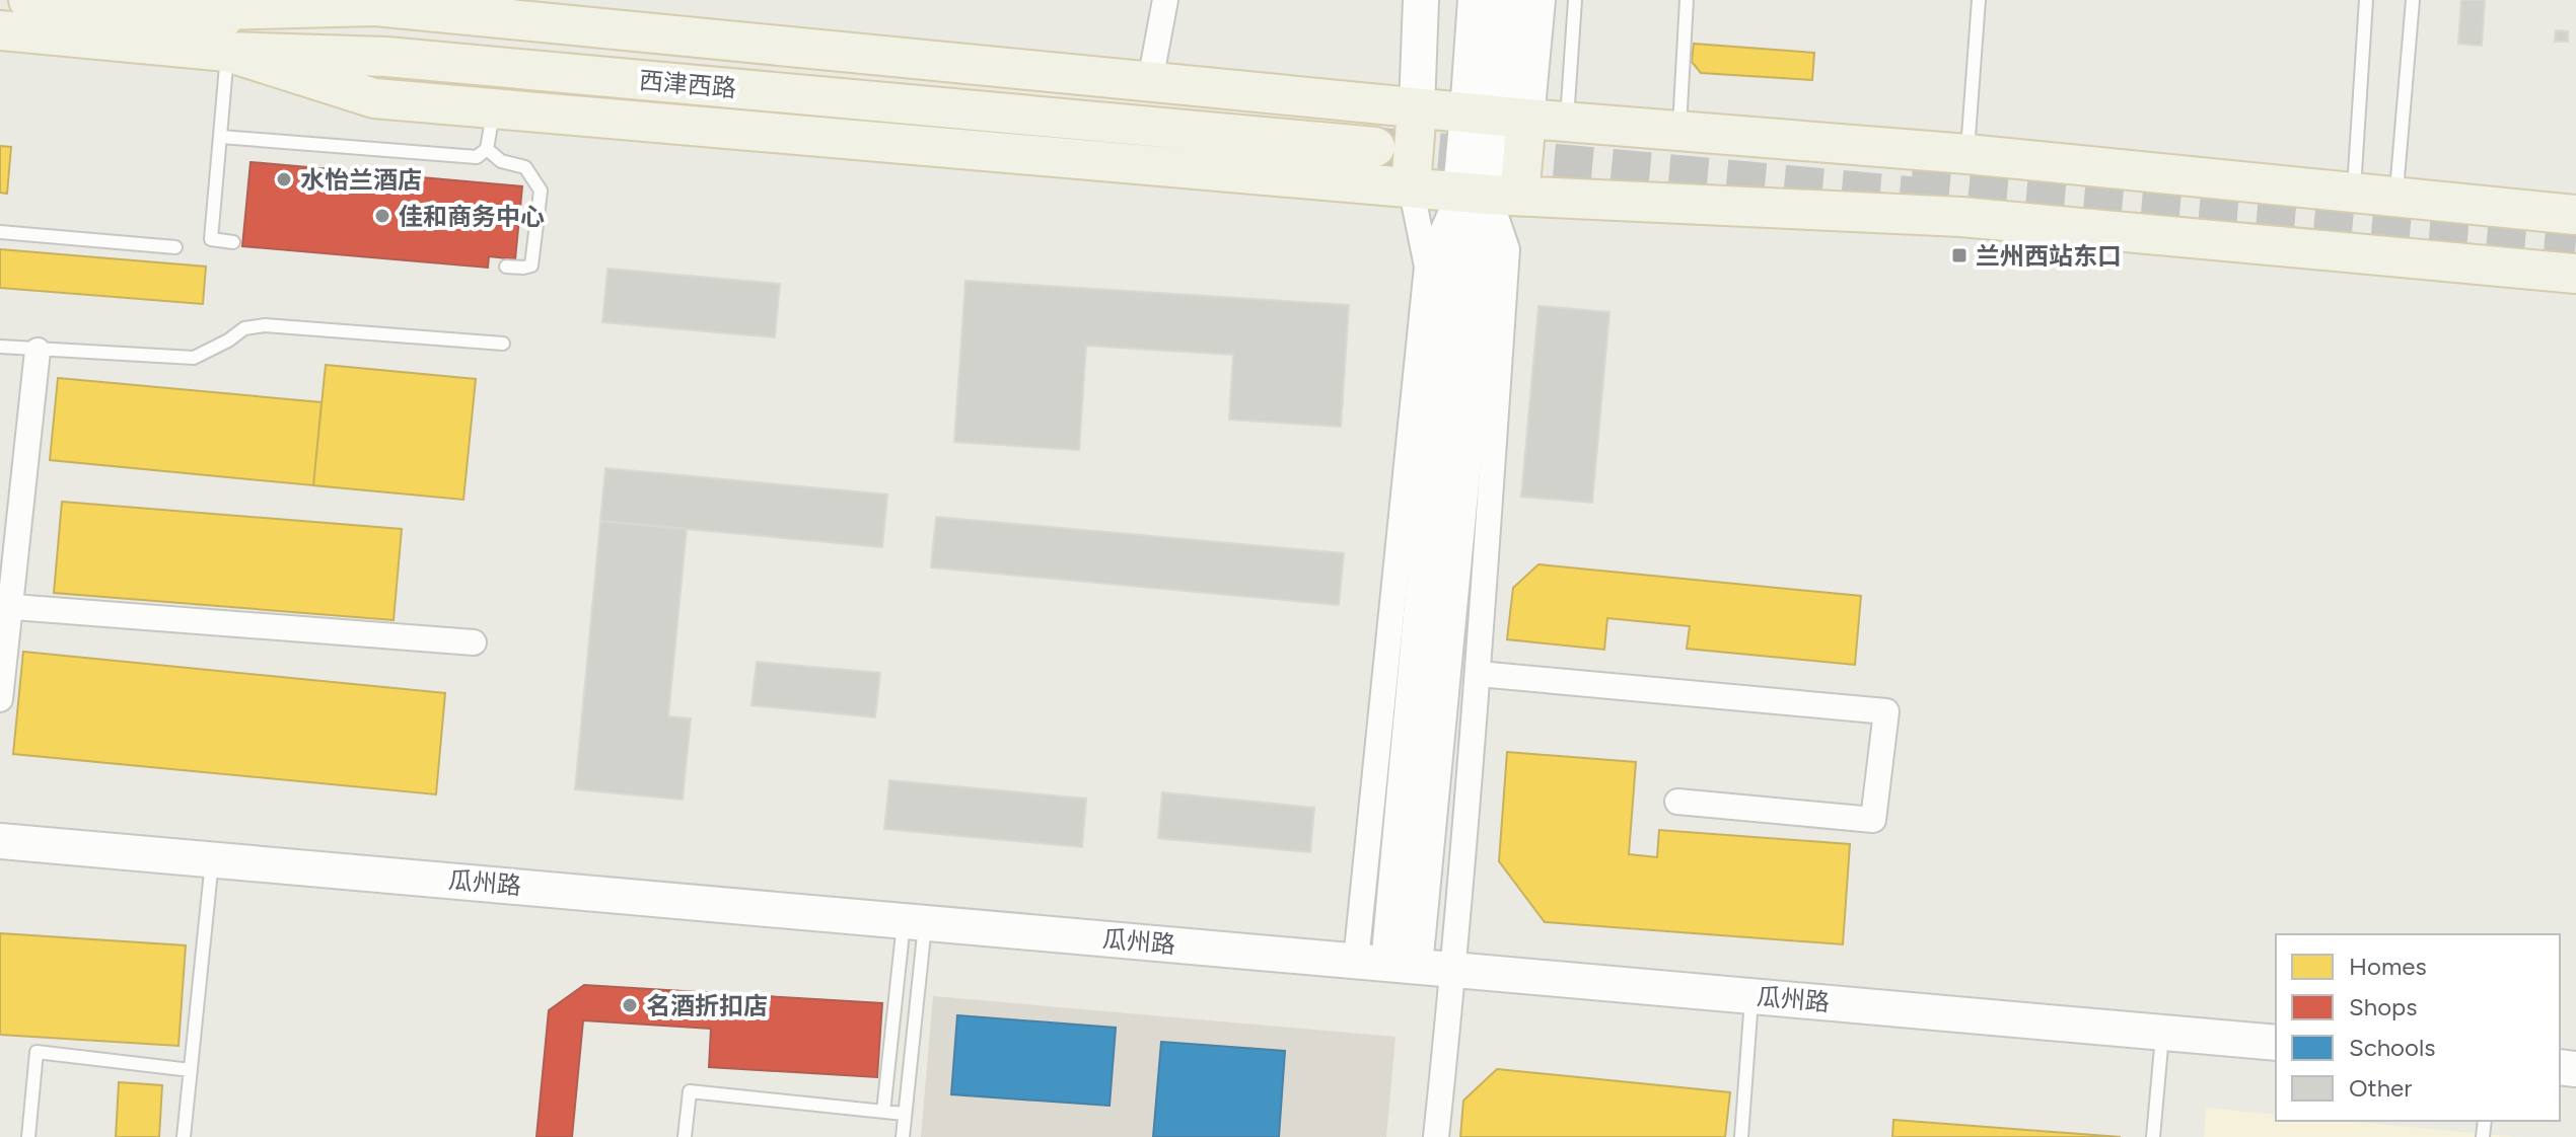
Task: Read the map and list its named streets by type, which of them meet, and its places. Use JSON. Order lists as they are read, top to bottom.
{
  "streets": {
    "main road": ["西津西路"],
    "street": ["瓜州路"]
  },
  "places": {
    "other": ["水怡兰酒店", "佳和商务中心", "名酒折扣店"],
    "transit": ["兰州西站东口"]
  },
  "legend": [
    "Homes",
    "Shops",
    "Schools",
    "Other"
  ]
}
